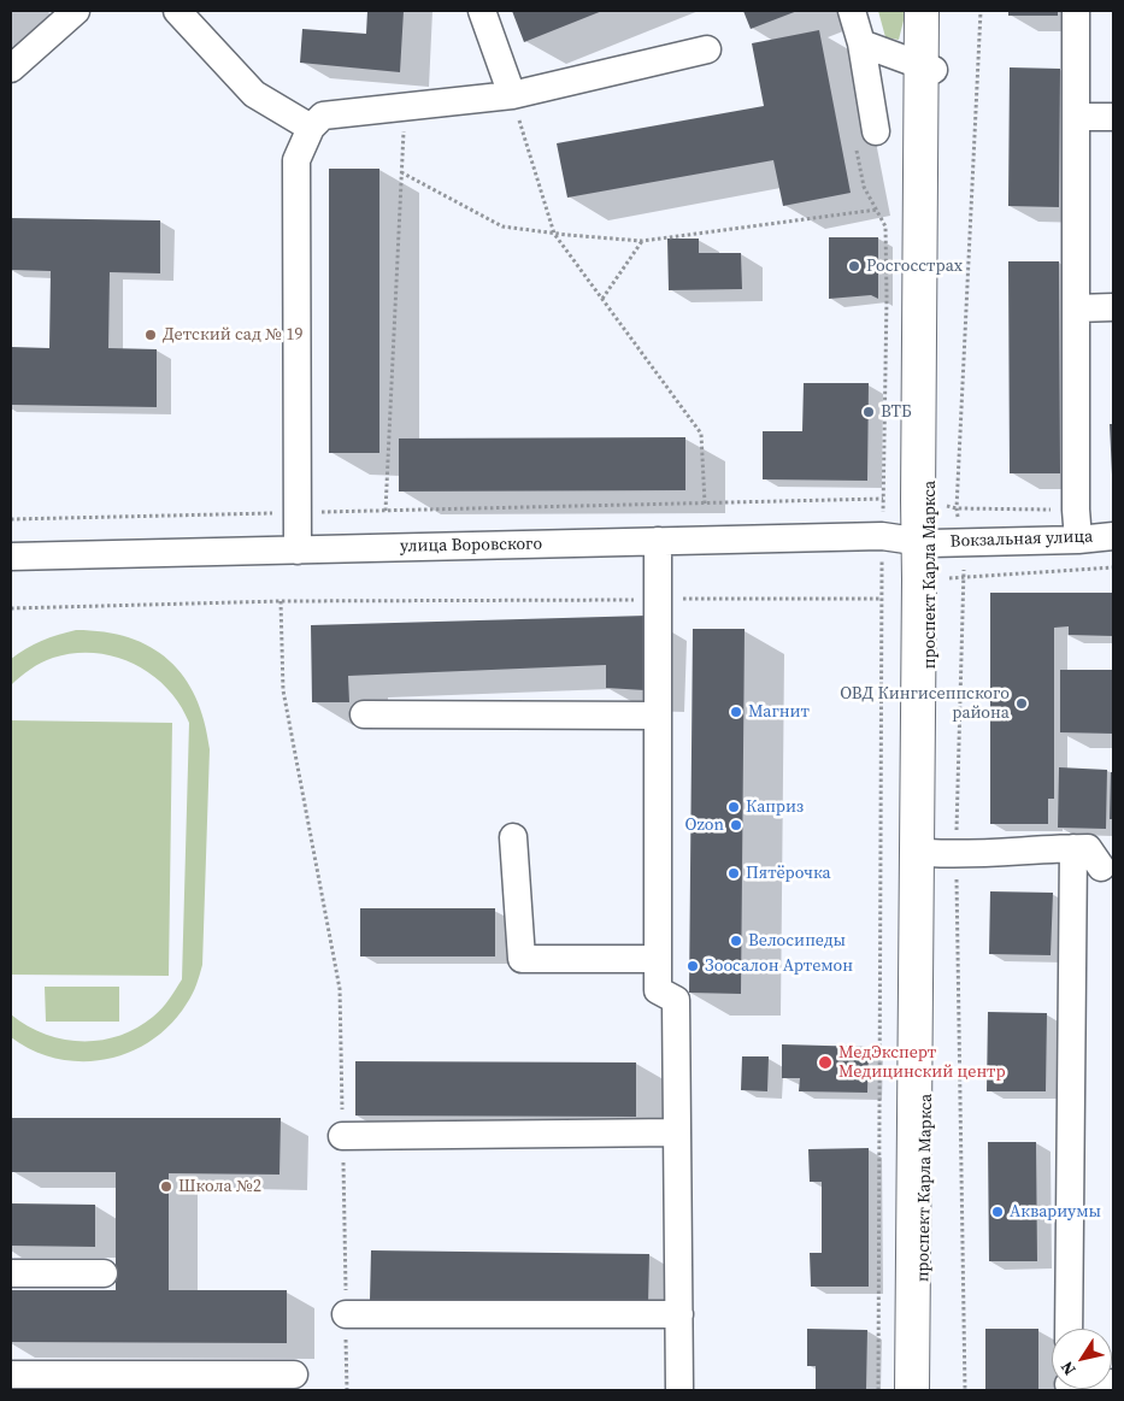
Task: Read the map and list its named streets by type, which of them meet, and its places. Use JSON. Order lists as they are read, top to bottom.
{
  "streets": {
    "main road": ["проспект Карла Маркса"],
    "street": ["Вокзальная улица", "улица Воровского"]
  },
  "crossings": [
    ["Вокзальная улица", "улица Воровского"],
    ["Вокзальная улица", "проспект Карла Маркса"],
    ["улица Воровского", "проспект Карла Маркса"]
  ],
  "places": [
    "Росгосстрах",
    "Детский сад № 19",
    "ВТБ",
    "ОВД Кингисеппского района",
    "Магнит",
    "Каприз",
    "Ozon",
    "Пятёрочка",
    "Велосипеды",
    "Зоосалон Артемон",
    "МедЭксперт Медицинский центр",
    "Школа №2",
    "Аквариумы"
  ],
  "north": "bottom left"
}
